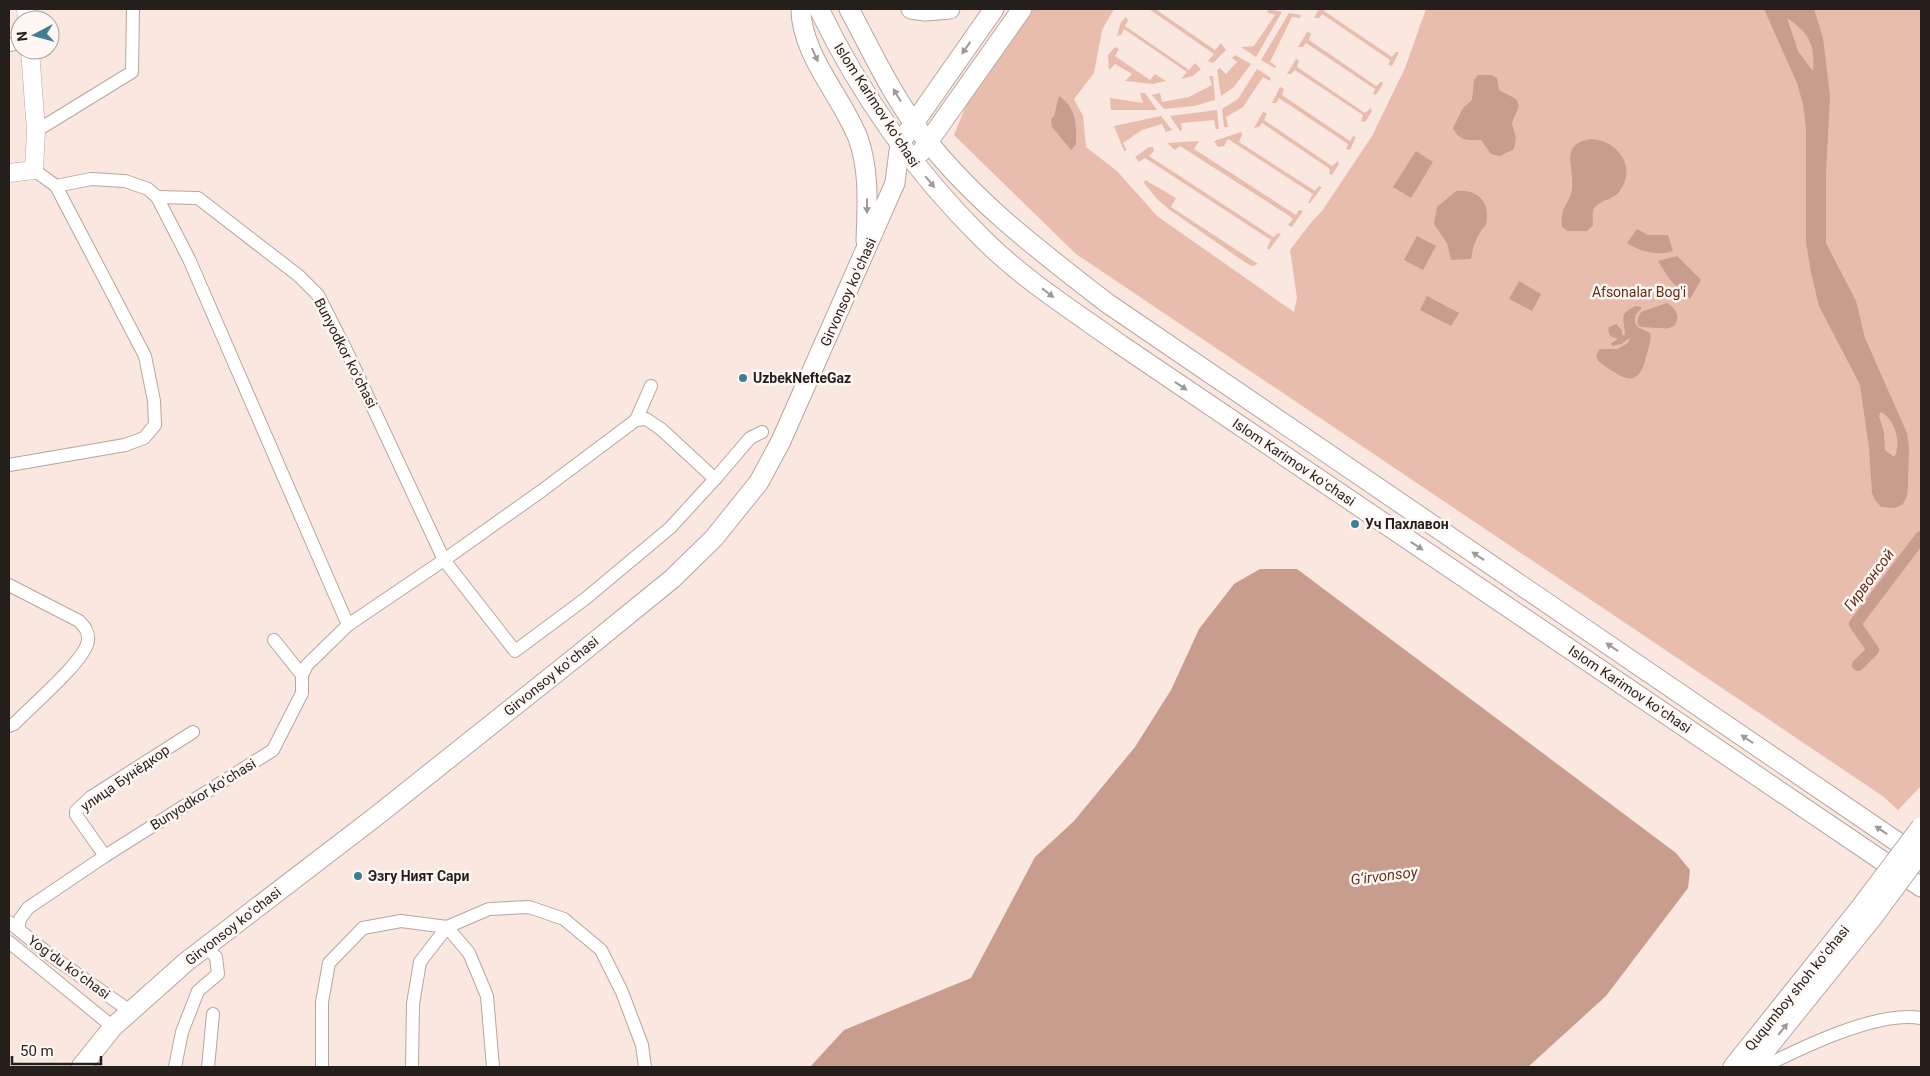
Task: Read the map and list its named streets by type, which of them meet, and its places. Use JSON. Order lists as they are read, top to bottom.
{
  "streets": {
    "main road": ["Islom Karimov koʻchasi", "Girvonsoy koʻchasi", "Ququmboy shoh koʻchasi"],
    "street": ["Bunyodkor koʻchasi", "улица Бунёдкор", "Yogʻdu koʻchasi"]
  },
  "crossings": [
    ["Islom Karimov koʻchasi", "Girvonsoy koʻchasi"],
    ["Girvonsoy koʻchasi", "Yogʻdu koʻchasi"],
    ["Bunyodkor koʻchasi", "улица Бунёдкор"],
    ["Bunyodkor koʻchasi", "Yogʻdu koʻchasi"]
  ],
  "water": ["Гирвонсой", "G‘irvonsoy"],
  "parks": ["Afsonalar Bog'i"],
  "places": ["UzbekNefteGaz", "Уч Пахлавон", "Эзгу Ният Сари"],
  "scale_bar": "50 m",
  "north": "left"
}
